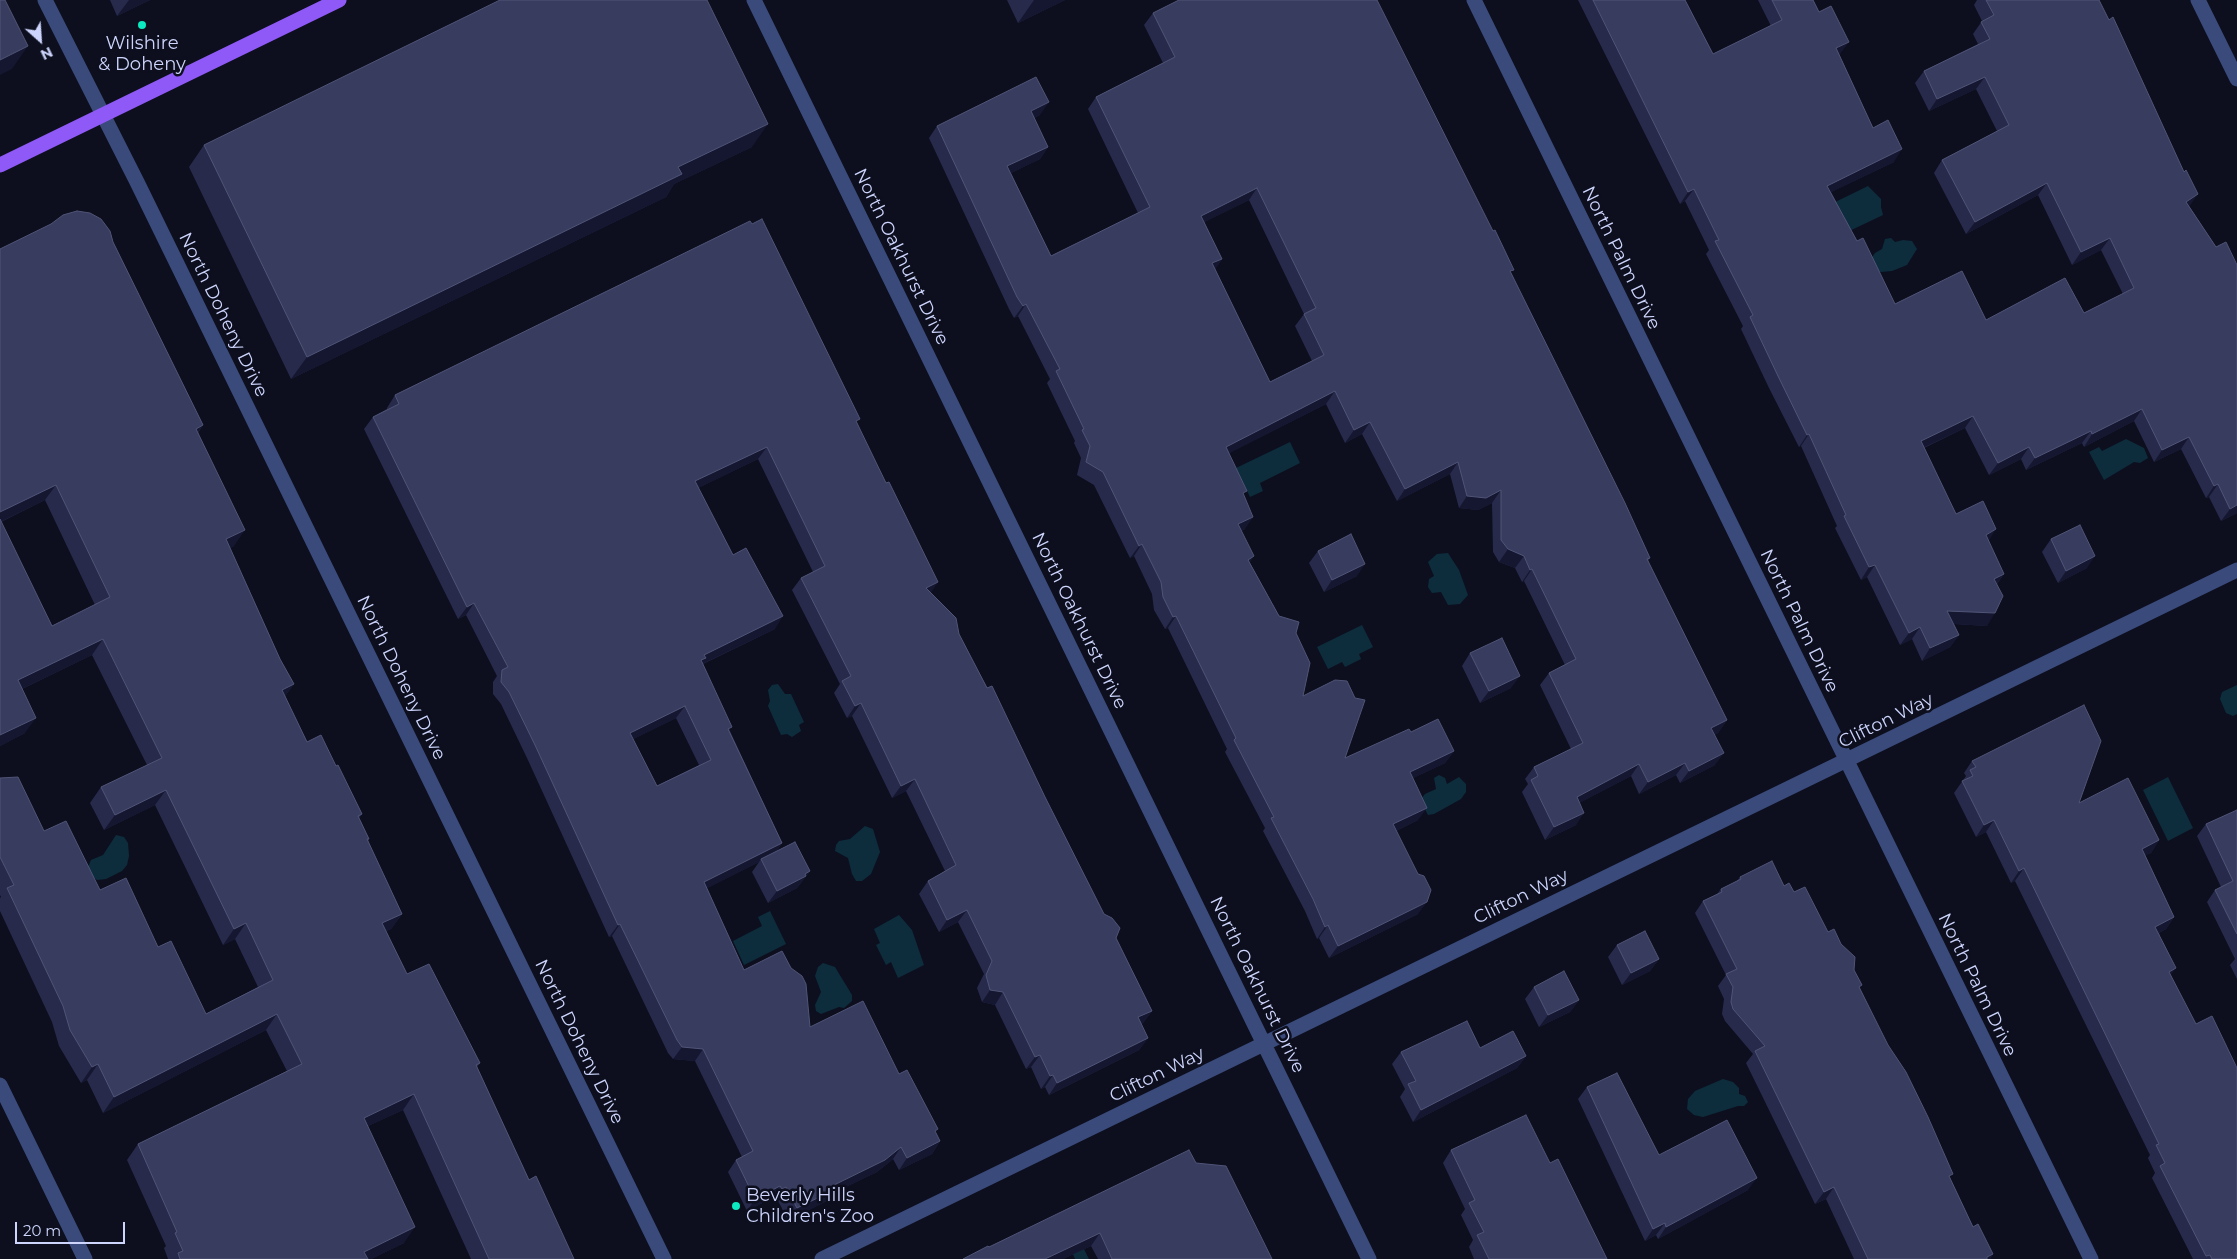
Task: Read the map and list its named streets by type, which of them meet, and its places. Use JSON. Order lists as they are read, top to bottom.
{
  "streets": {
    "street": [
      "North Oakhurst Drive",
      "North Palm Drive",
      "North Doheny Drive",
      "Clifton Way"
    ]
  },
  "crossings": [
    ["North Oakhurst Drive", "Clifton Way"],
    ["North Palm Drive", "Clifton Way"]
  ],
  "places": ["Wilshire & Doheny", "Beverly Hills Children's Zoo"],
  "scale_bar": "20 m",
  "north": "bottom right"
}
